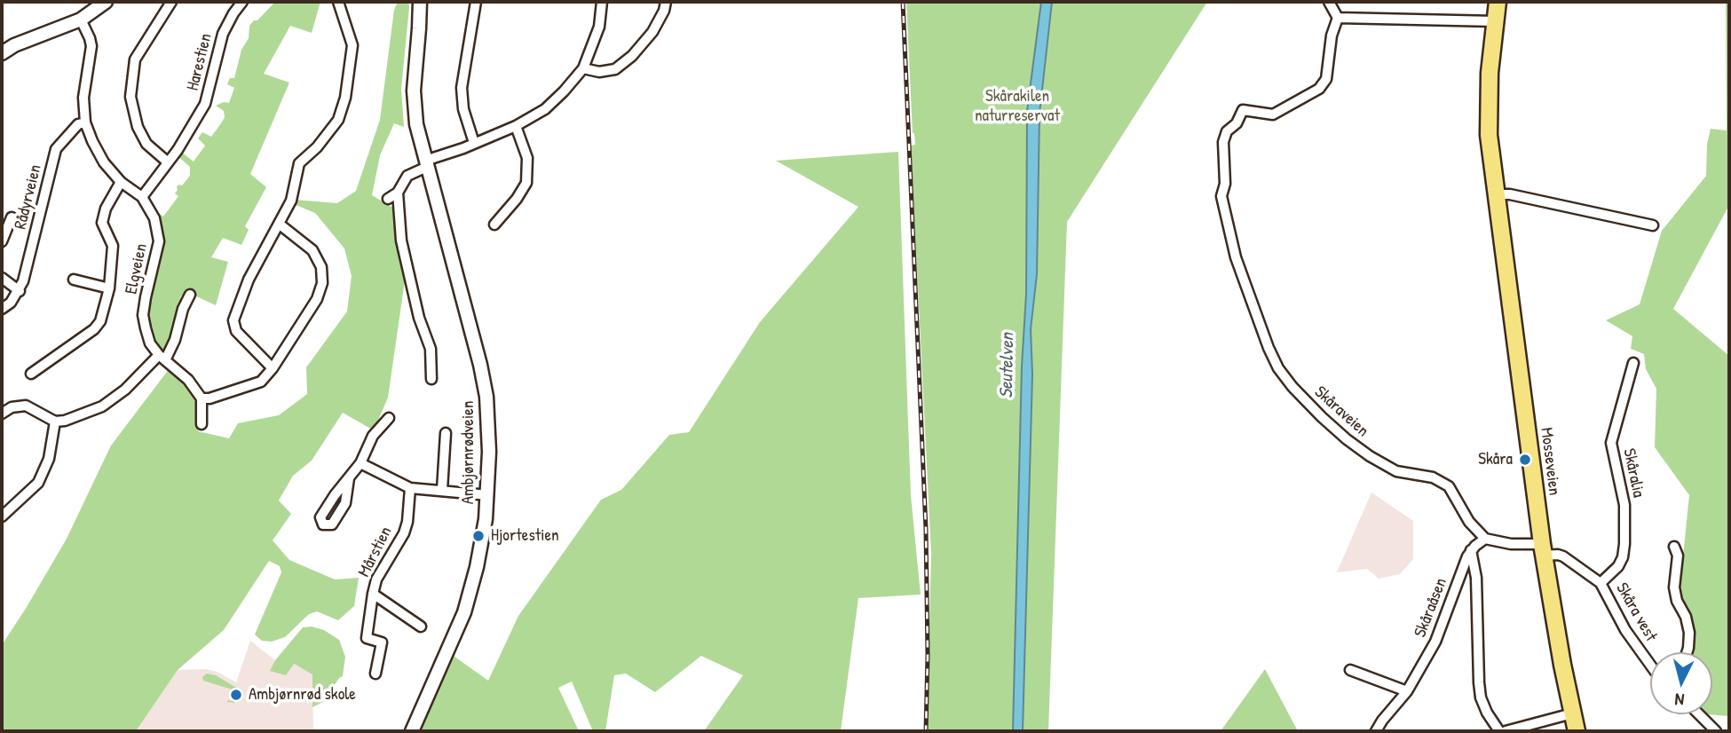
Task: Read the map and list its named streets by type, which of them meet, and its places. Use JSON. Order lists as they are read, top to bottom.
{
  "streets": {
    "highway": ["Mosseveien"],
    "street": [
      "Harestien",
      "Rådyrveien",
      "Elgveien",
      "Skåraveien",
      "Ambjørnrødveien",
      "Skåralia",
      "Mårstien",
      "Skåraåsen",
      "Skåra vest"
    ]
  },
  "crossings": [
    ["Harestien", "Elgveien"],
    ["Rådyrveien", "Elgveien"],
    ["Skåraveien", "Skåraåsen"],
    ["Mosseveien", "Skåra vest"],
    ["Skåralia", "Skåra vest"]
  ],
  "water": ["Seutelven"],
  "parks": ["Skårakilen naturreservat"],
  "places": ["Skåra", "Hjortestien", "Ambjørnrød skole"],
  "north": "bottom"
}
